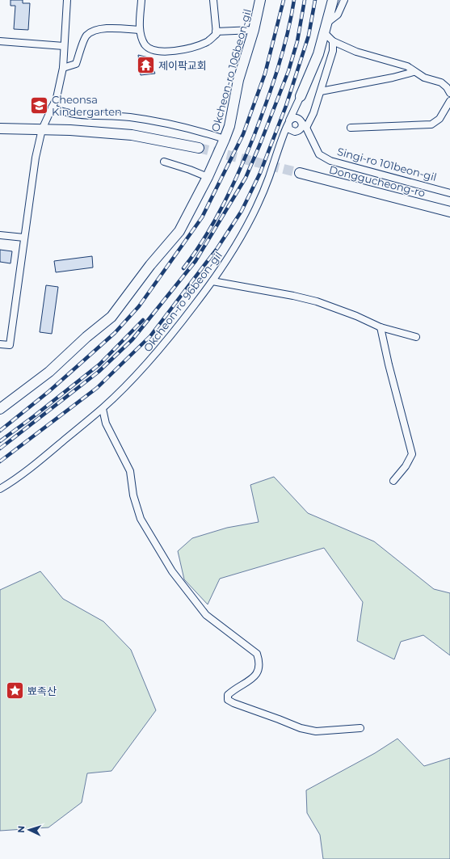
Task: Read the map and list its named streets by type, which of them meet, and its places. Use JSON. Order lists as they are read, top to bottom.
{
  "streets": {
    "street": [
      "Okcheon-ro 106beon-gil",
      "Singi-ro 101beon-gil",
      "Donggucheong-ro",
      "Okcheon-ro 96beon-gil"
    ]
  },
  "crossings": [
    ["Singi-ro 101beon-gil", "Okcheon-ro 96beon-gil"]
  ],
  "places": {
    "temple": ["제이팍교회"],
    "school or university": ["Cheonsa Kindergarten"],
    "place": ["뾰족산"]
  },
  "north": "left"
}
